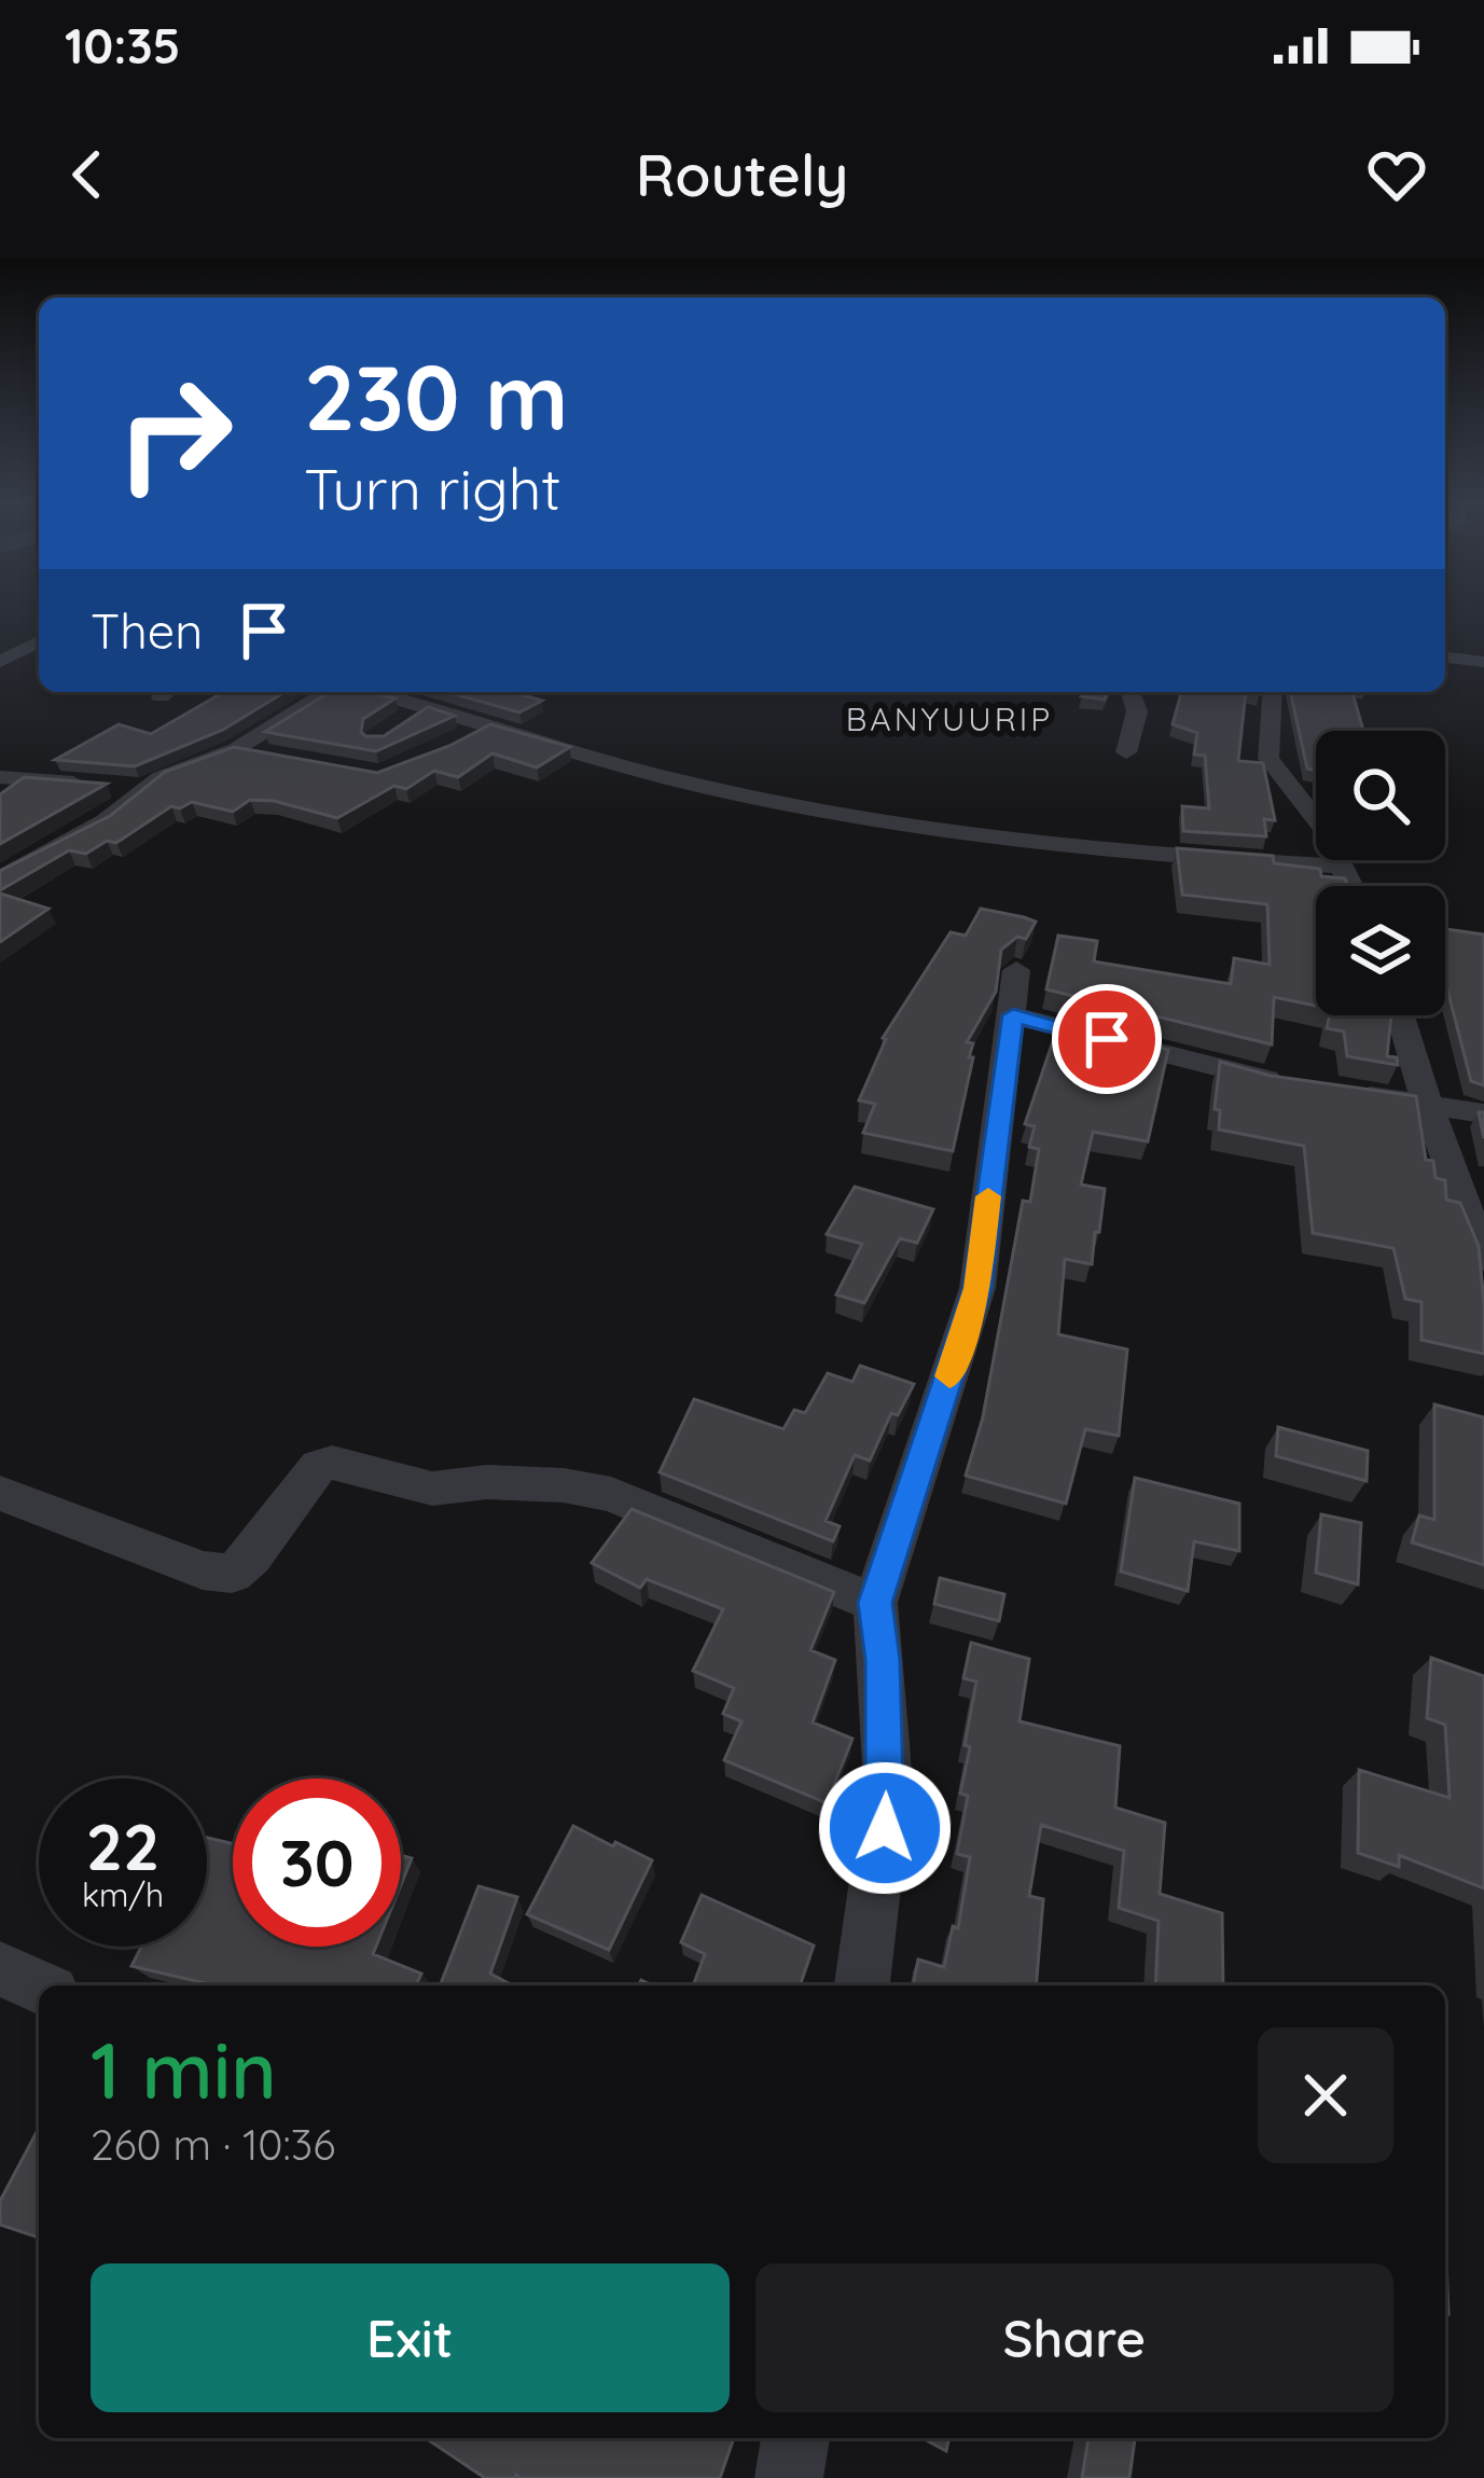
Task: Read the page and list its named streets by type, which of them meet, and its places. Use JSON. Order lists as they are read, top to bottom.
{
  "districts": ["BANYUURIP"],
  "page": {
    "status": "10:35",
    "header": "Routely",
    "turn": ["230 m", "Turn right"],
    "then": "Then",
    "speed": "22 km/h",
    "limit": "30",
    "heading": ["1 min", "260 m · 10:36"],
    "buttons": ["Exit", "Share"]
  }
}
